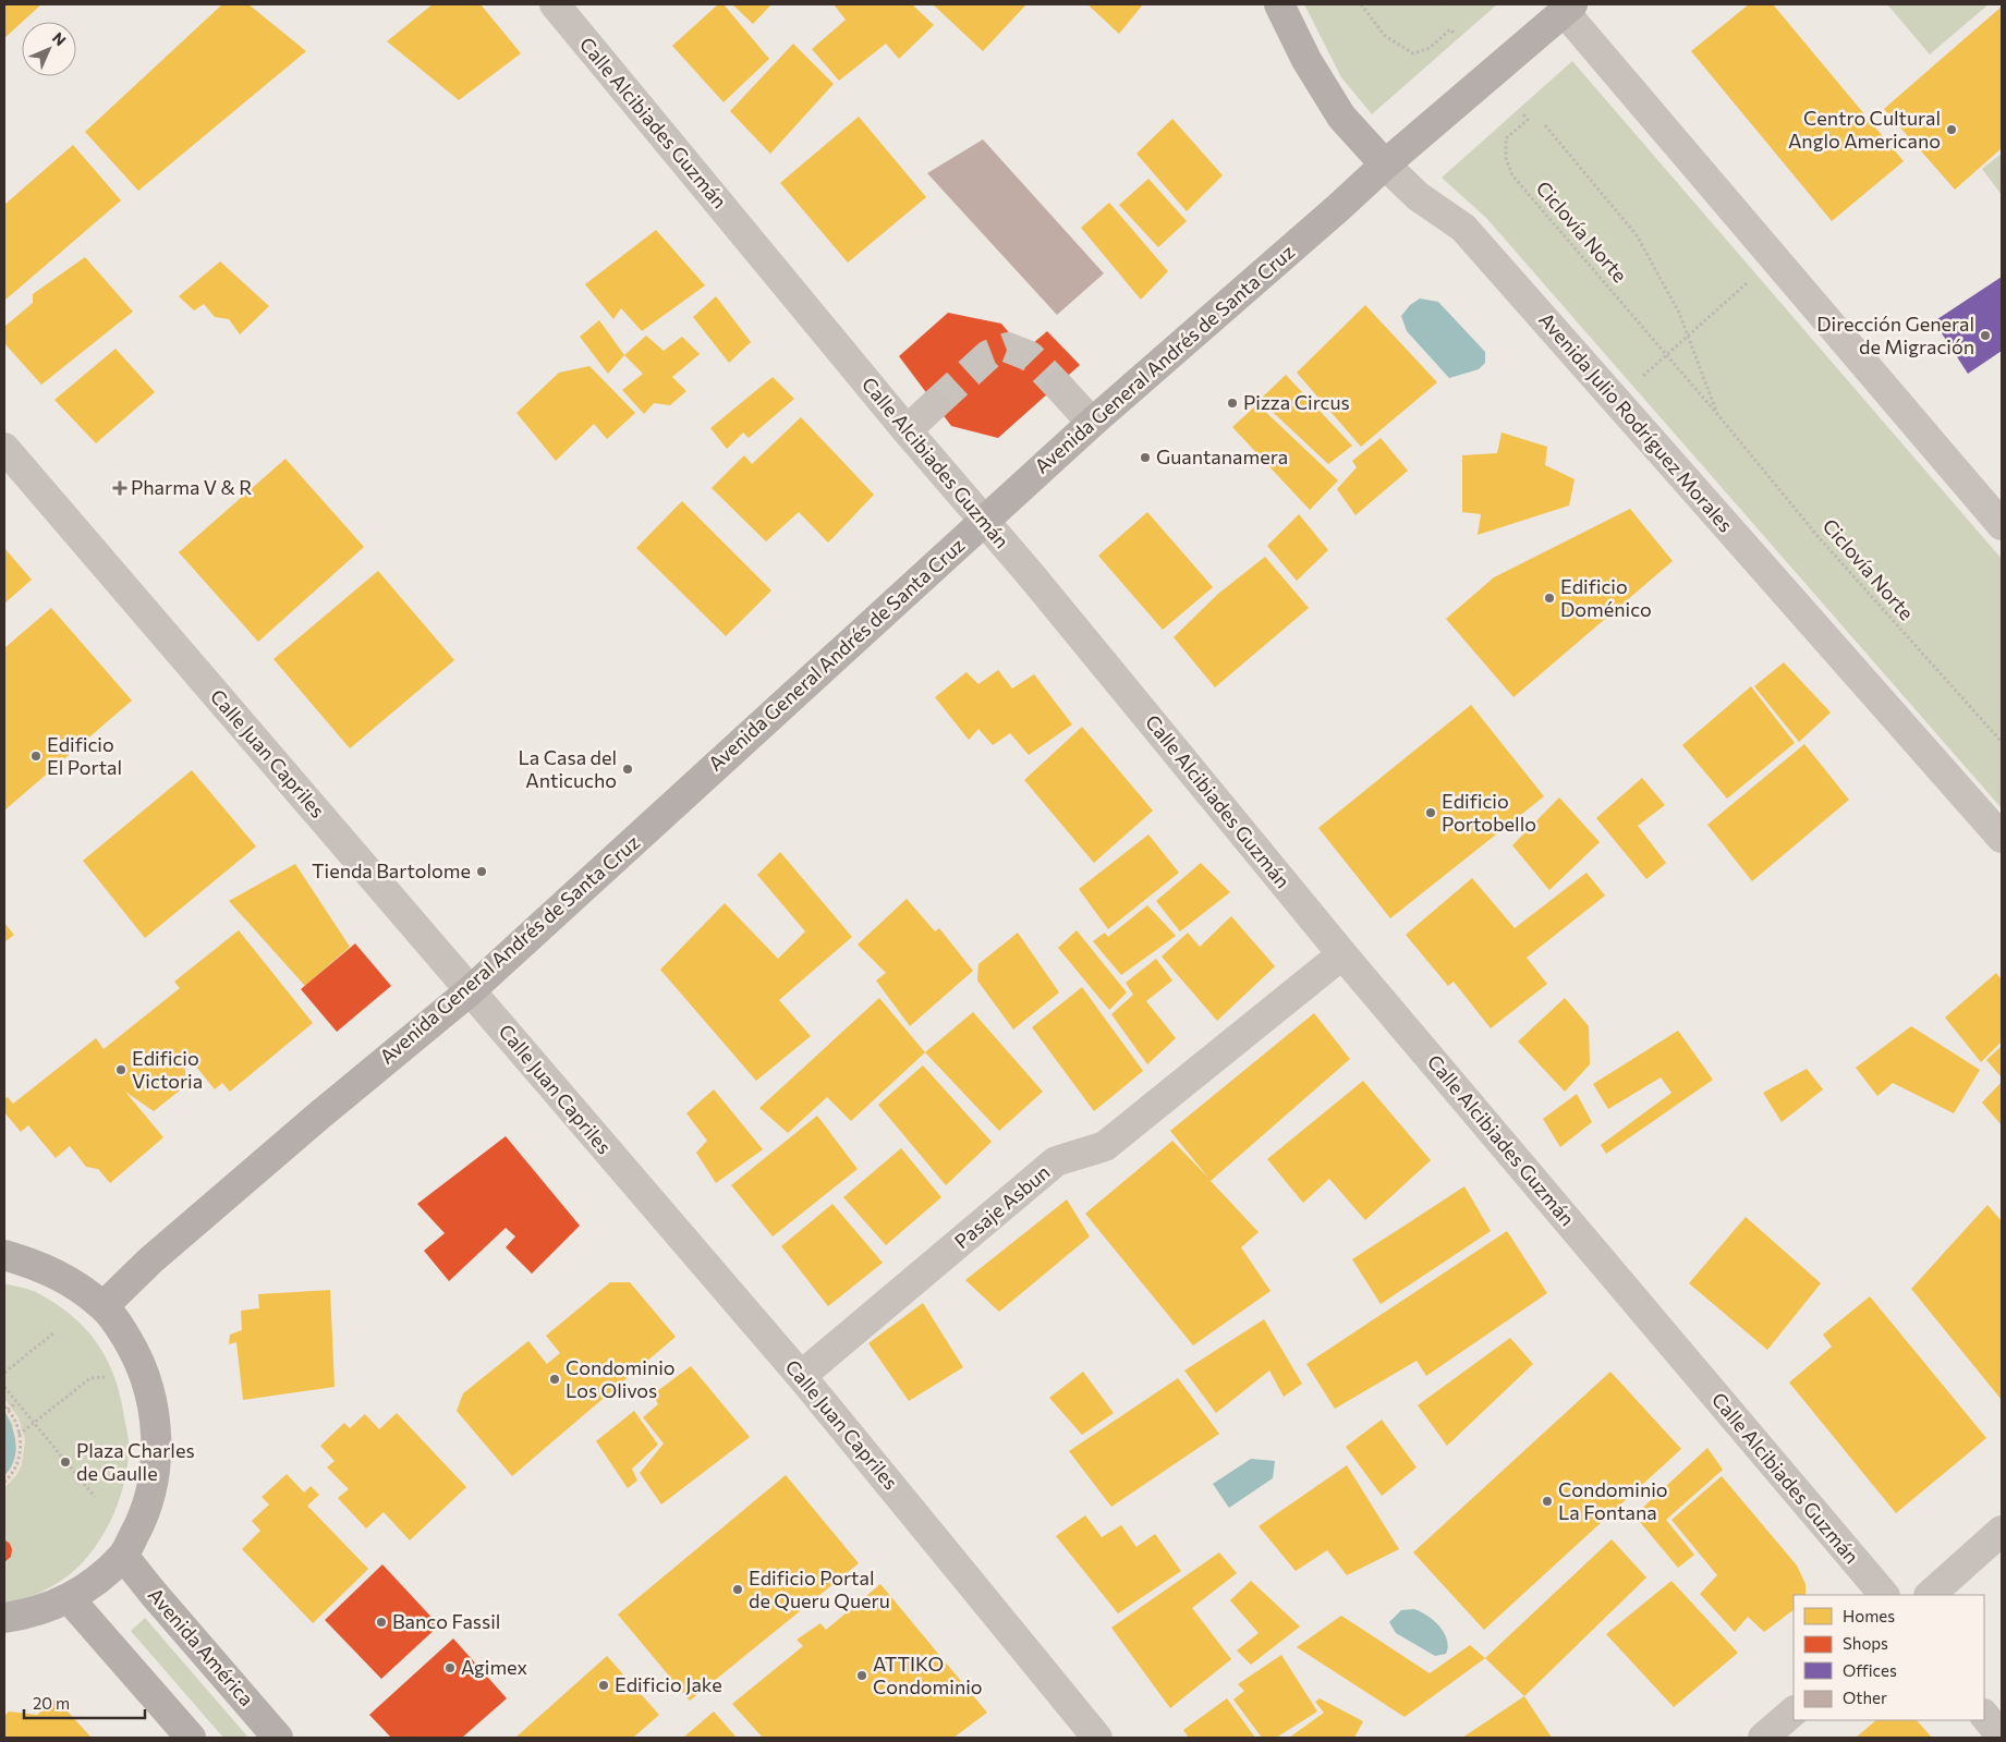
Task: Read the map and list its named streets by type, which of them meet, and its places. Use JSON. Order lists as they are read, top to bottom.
{
  "streets": {
    "main road": ["Avenida General Andrés de Santa Cruz", "Avenida Julio Rodríguez Morales", "Avenida América"],
    "street": ["Calle Alcibiades Guzmán", "Calle Juan Capriles", "Pasaje Asbun"],
    "path": ["Ciclovía Norte"]
  },
  "crossings": [
    ["Calle Alcibiades Guzmán", "Avenida General Andrés de Santa Cruz"],
    ["Calle Alcibiades Guzmán", "Pasaje Asbun"],
    ["Avenida General Andrés de Santa Cruz", "Avenida Julio Rodríguez Morales"],
    ["Avenida General Andrés de Santa Cruz", "Calle Juan Capriles"],
    ["Calle Juan Capriles", "Pasaje Asbun"]
  ],
  "places": {
    "other": [
      "Centro Cultural Anglo Americano",
      "Dirección General de Migración",
      "Pizza Circus",
      "Guantanamera",
      "Edificio Doménico",
      "Edificio El Portal",
      "La Casa del Anticucho",
      "Edificio Portobello",
      "Tienda Bartolome",
      "Edificio Victoria",
      "Condominio Los Olivos",
      "Plaza Charles de Gaulle",
      "Condominio La Fontana",
      "Edificio Portal de Queru Queru",
      "Banco Fassil",
      "Agimex",
      "ATTIKO Condominio",
      "Edificio Jake"
    ],
    "health": ["Pharma V & R"]
  },
  "legend": [
    "Homes",
    "Shops",
    "Offices",
    "Other"
  ],
  "scale_bar": "20 m",
  "north": "top right"
}
